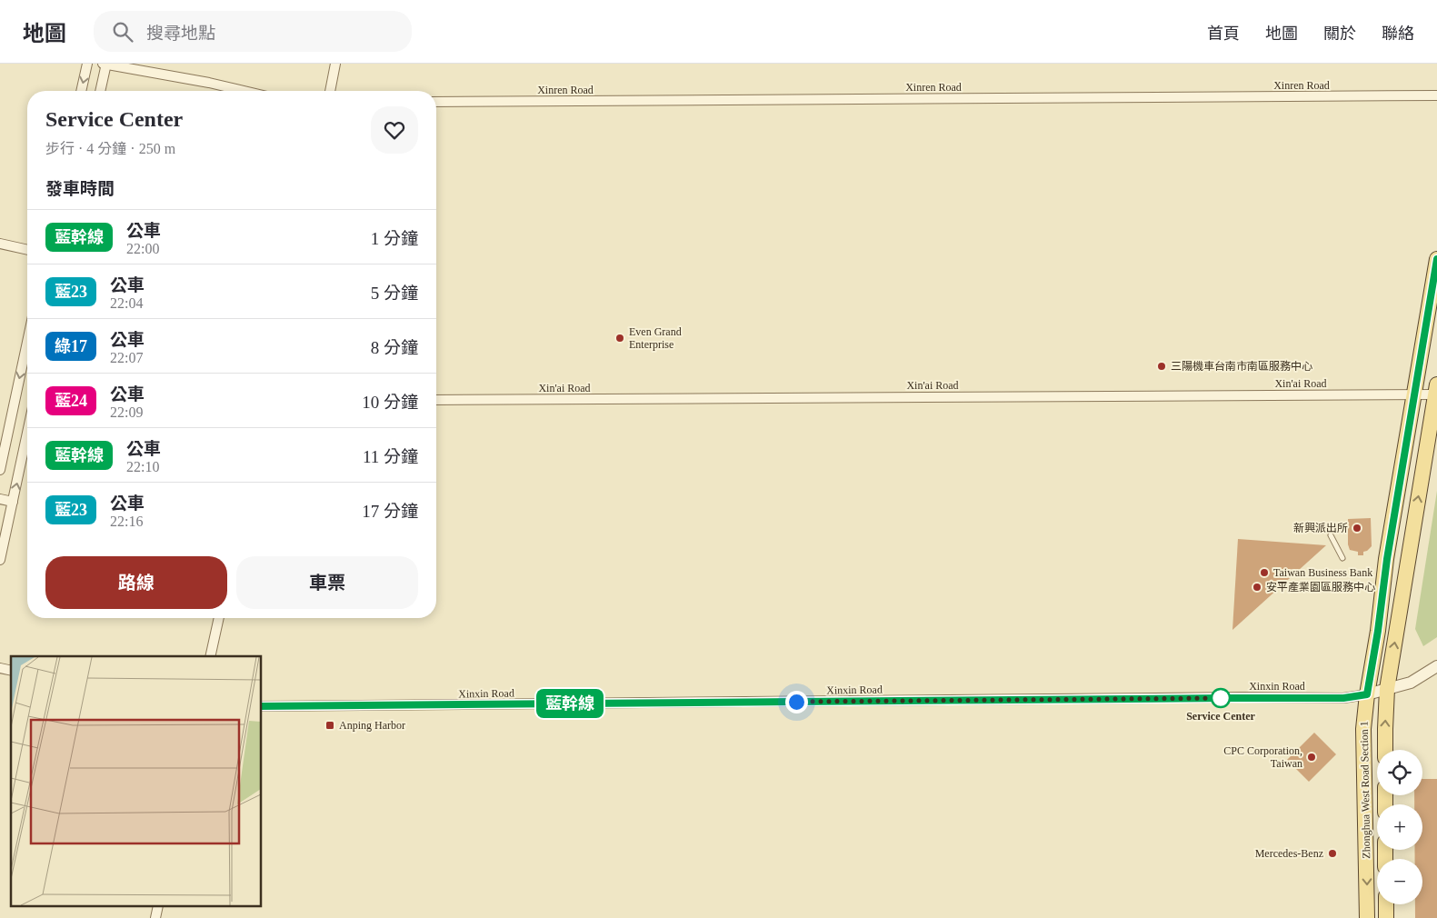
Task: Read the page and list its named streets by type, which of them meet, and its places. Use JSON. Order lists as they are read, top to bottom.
{
  "streets": {
    "main road": ["Zhonghua West Road Section 1"],
    "street": ["Xinren Road", "Xin'ai Road", "Xinxin Road"]
  },
  "crossings": [
    ["Xin'ai Road", "Zhonghua West Road Section 1"],
    ["Xinxin Road", "Zhonghua West Road Section 1"]
  ],
  "places": {
    "other": [
      "Even Grand Enterprise",
      "三陽機車台南市南區服務中心",
      "新興派出所",
      "Taiwan Business Bank",
      "安平產業園區服務中心",
      "Service Center",
      "CPC Corporation, Taiwan",
      "Mercedes-Benz"
    ],
    "transit": ["Anping Harbor"]
  },
  "lines": ["bus line 藍幹線"],
  "page": {
    "header": "地圖",
    "search": "搜尋地點",
    "nav": [
      "首頁",
      "地圖",
      "關於",
      "聯絡"
    ],
    "on_map": "藍幹線",
    "heading": [
      ["Service Center", "步行 · 4 分鐘 · 250 m"],
      "發車時間"
    ],
    "list": [
      {
        "mark": "藍幹線",
        "name": "公車",
        "note": "22:00",
        "value": "1 分鐘"
      },
      {
        "mark": "藍23",
        "name": "公車",
        "note": "22:04",
        "value": "5 分鐘"
      },
      {
        "mark": "綠17",
        "name": "公車",
        "note": "22:07",
        "value": "8 分鐘"
      },
      {
        "mark": "藍24",
        "name": "公車",
        "note": "22:09",
        "value": "10 分鐘"
      },
      {
        "mark": "藍幹線",
        "name": "公車",
        "note": "22:10",
        "value": "11 分鐘"
      },
      {
        "mark": "藍23",
        "name": "公車",
        "note": "22:16",
        "value": "17 分鐘"
      }
    ],
    "buttons": ["路線", "車票"],
    "map_buttons": ["+", "−"]
  }
}
